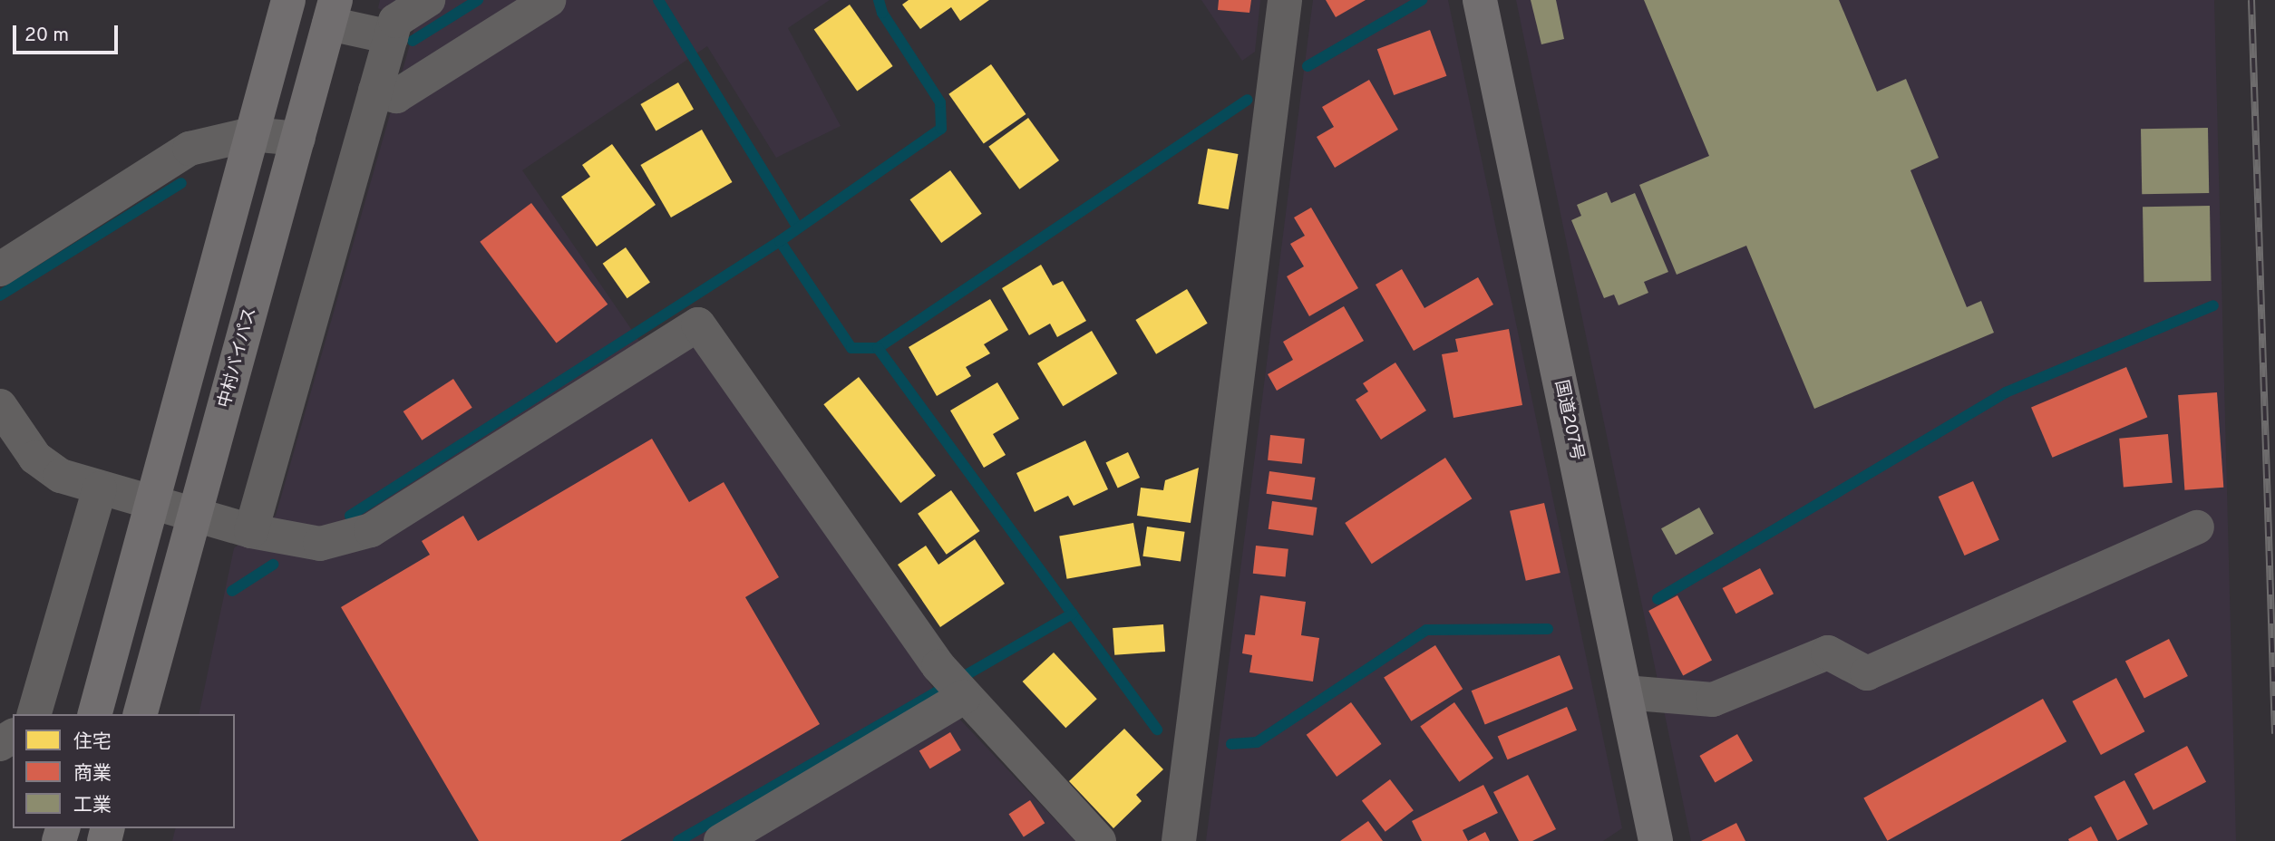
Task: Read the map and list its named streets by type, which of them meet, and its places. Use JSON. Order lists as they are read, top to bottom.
{
  "streets": {
    "highway": ["中村バイパス", "国道207号"]
  },
  "legend": ["住宅", "商業", "工業"],
  "scale_bar": "20 m"
}
